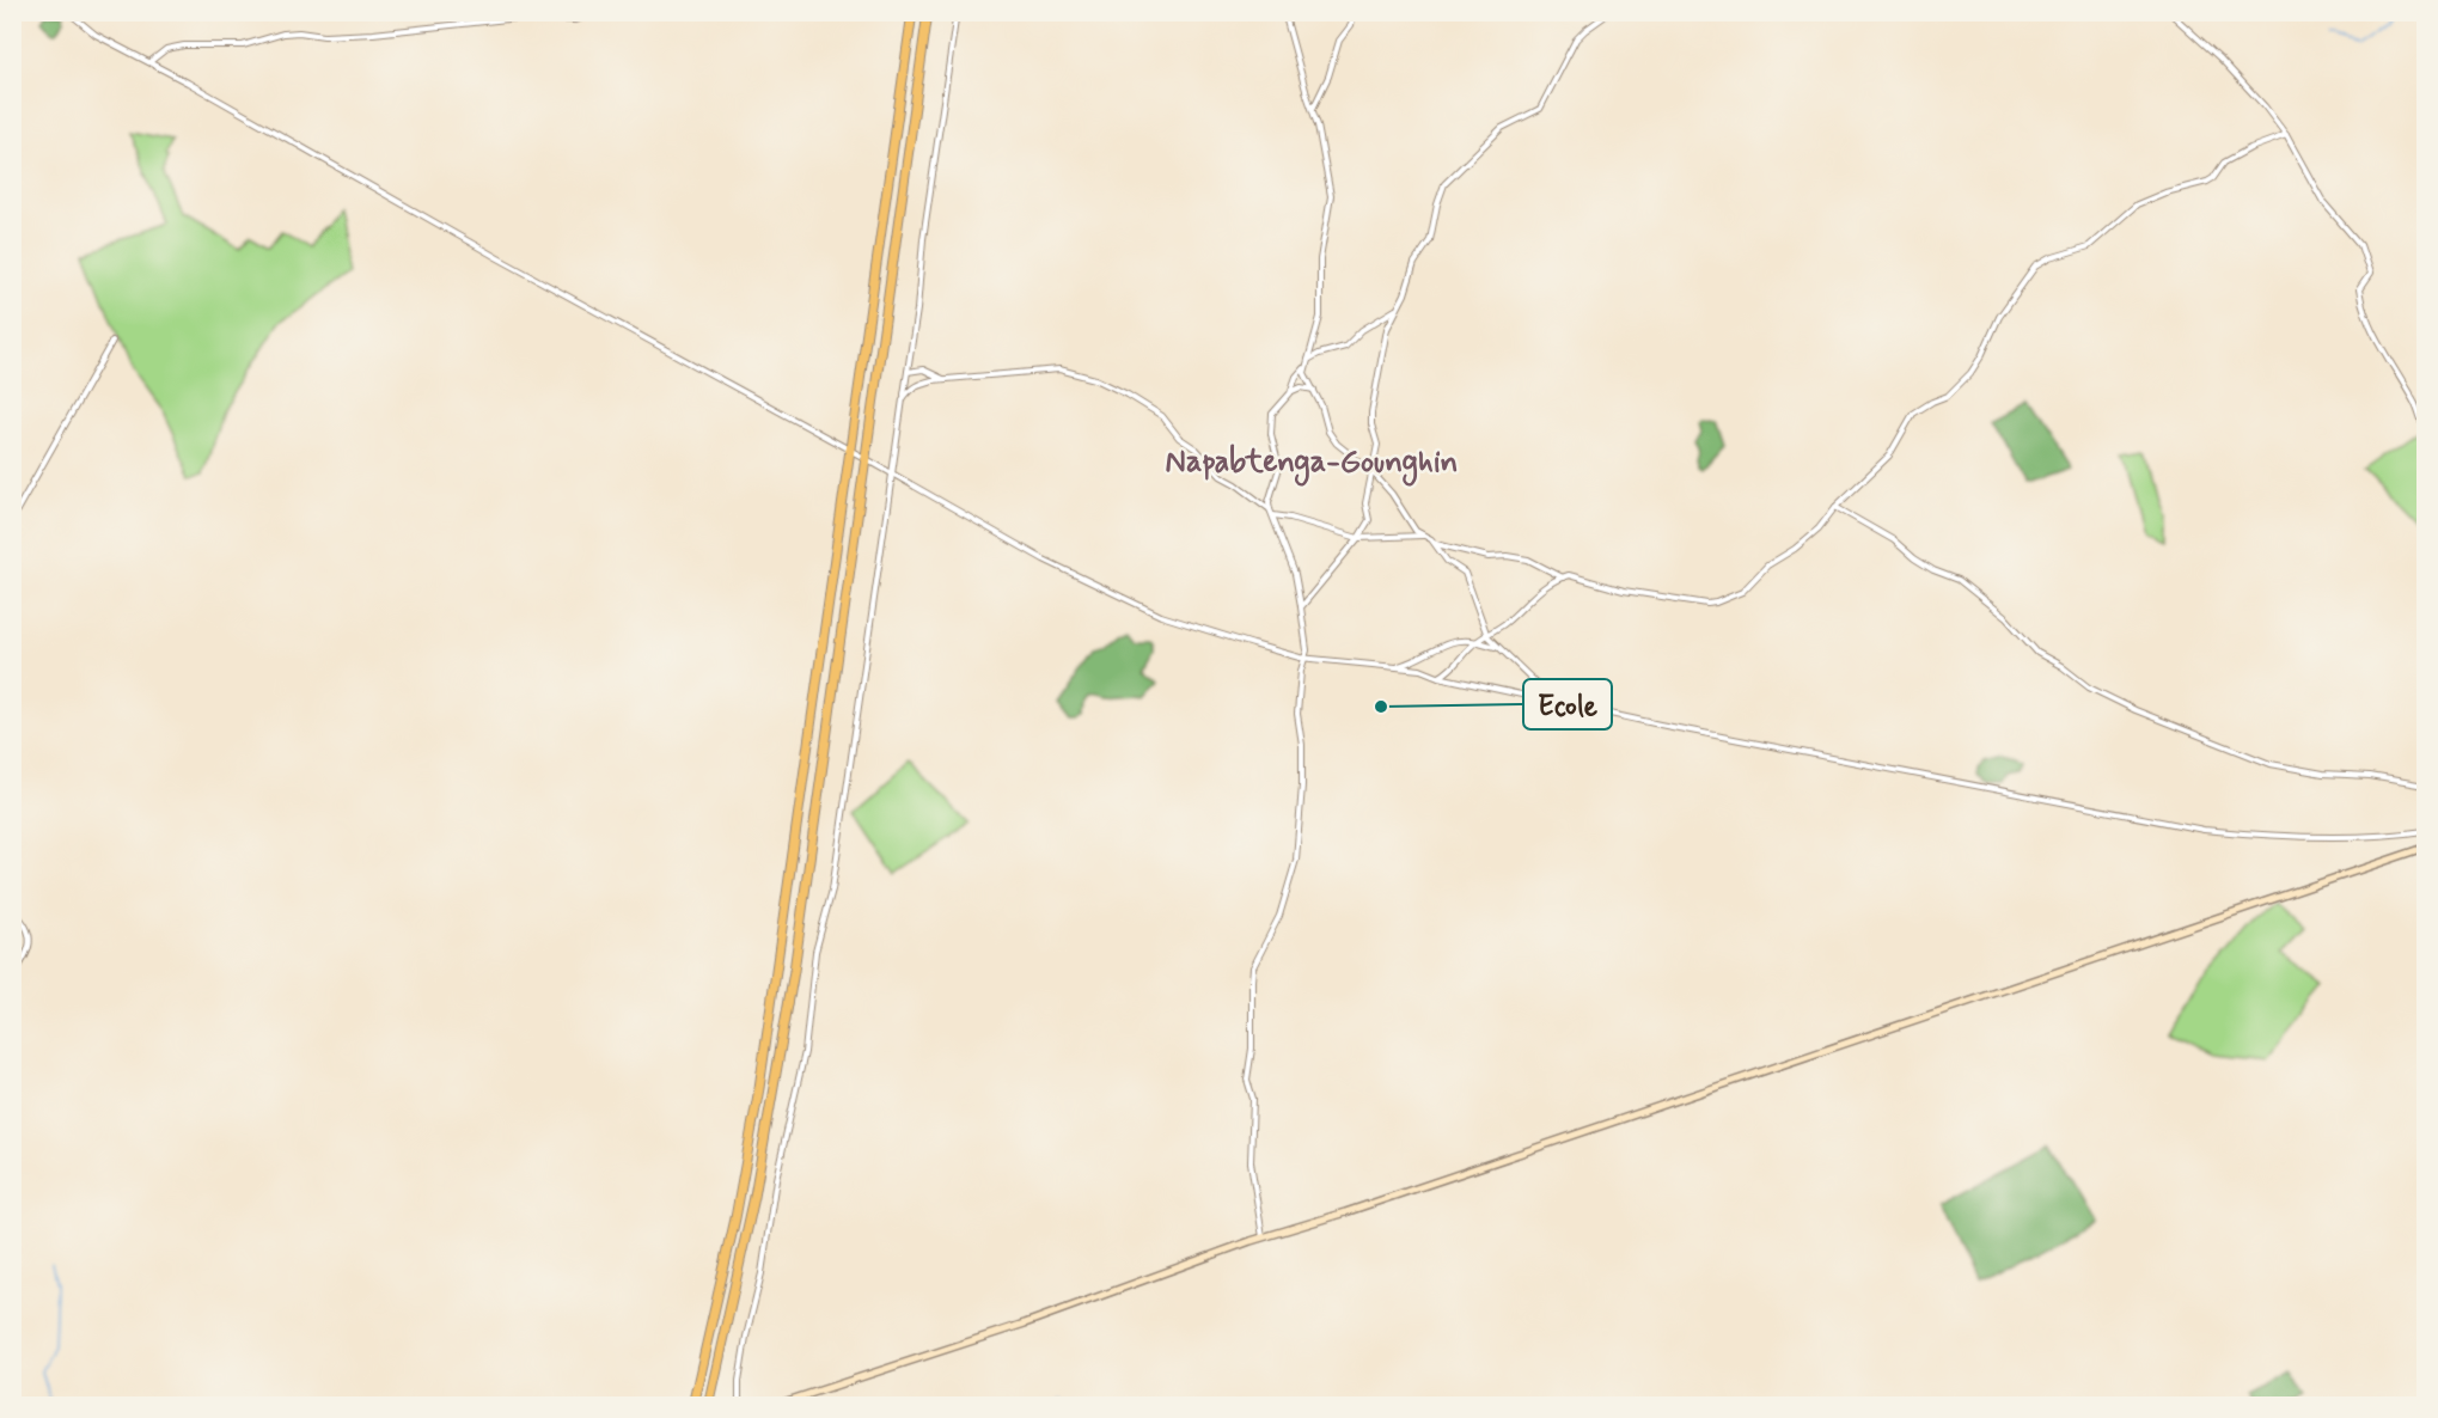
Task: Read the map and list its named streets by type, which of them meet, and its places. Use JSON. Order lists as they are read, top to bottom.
{
  "districts": ["Napabtenga-Gounghin"],
  "places": ["Ecole"]
}
